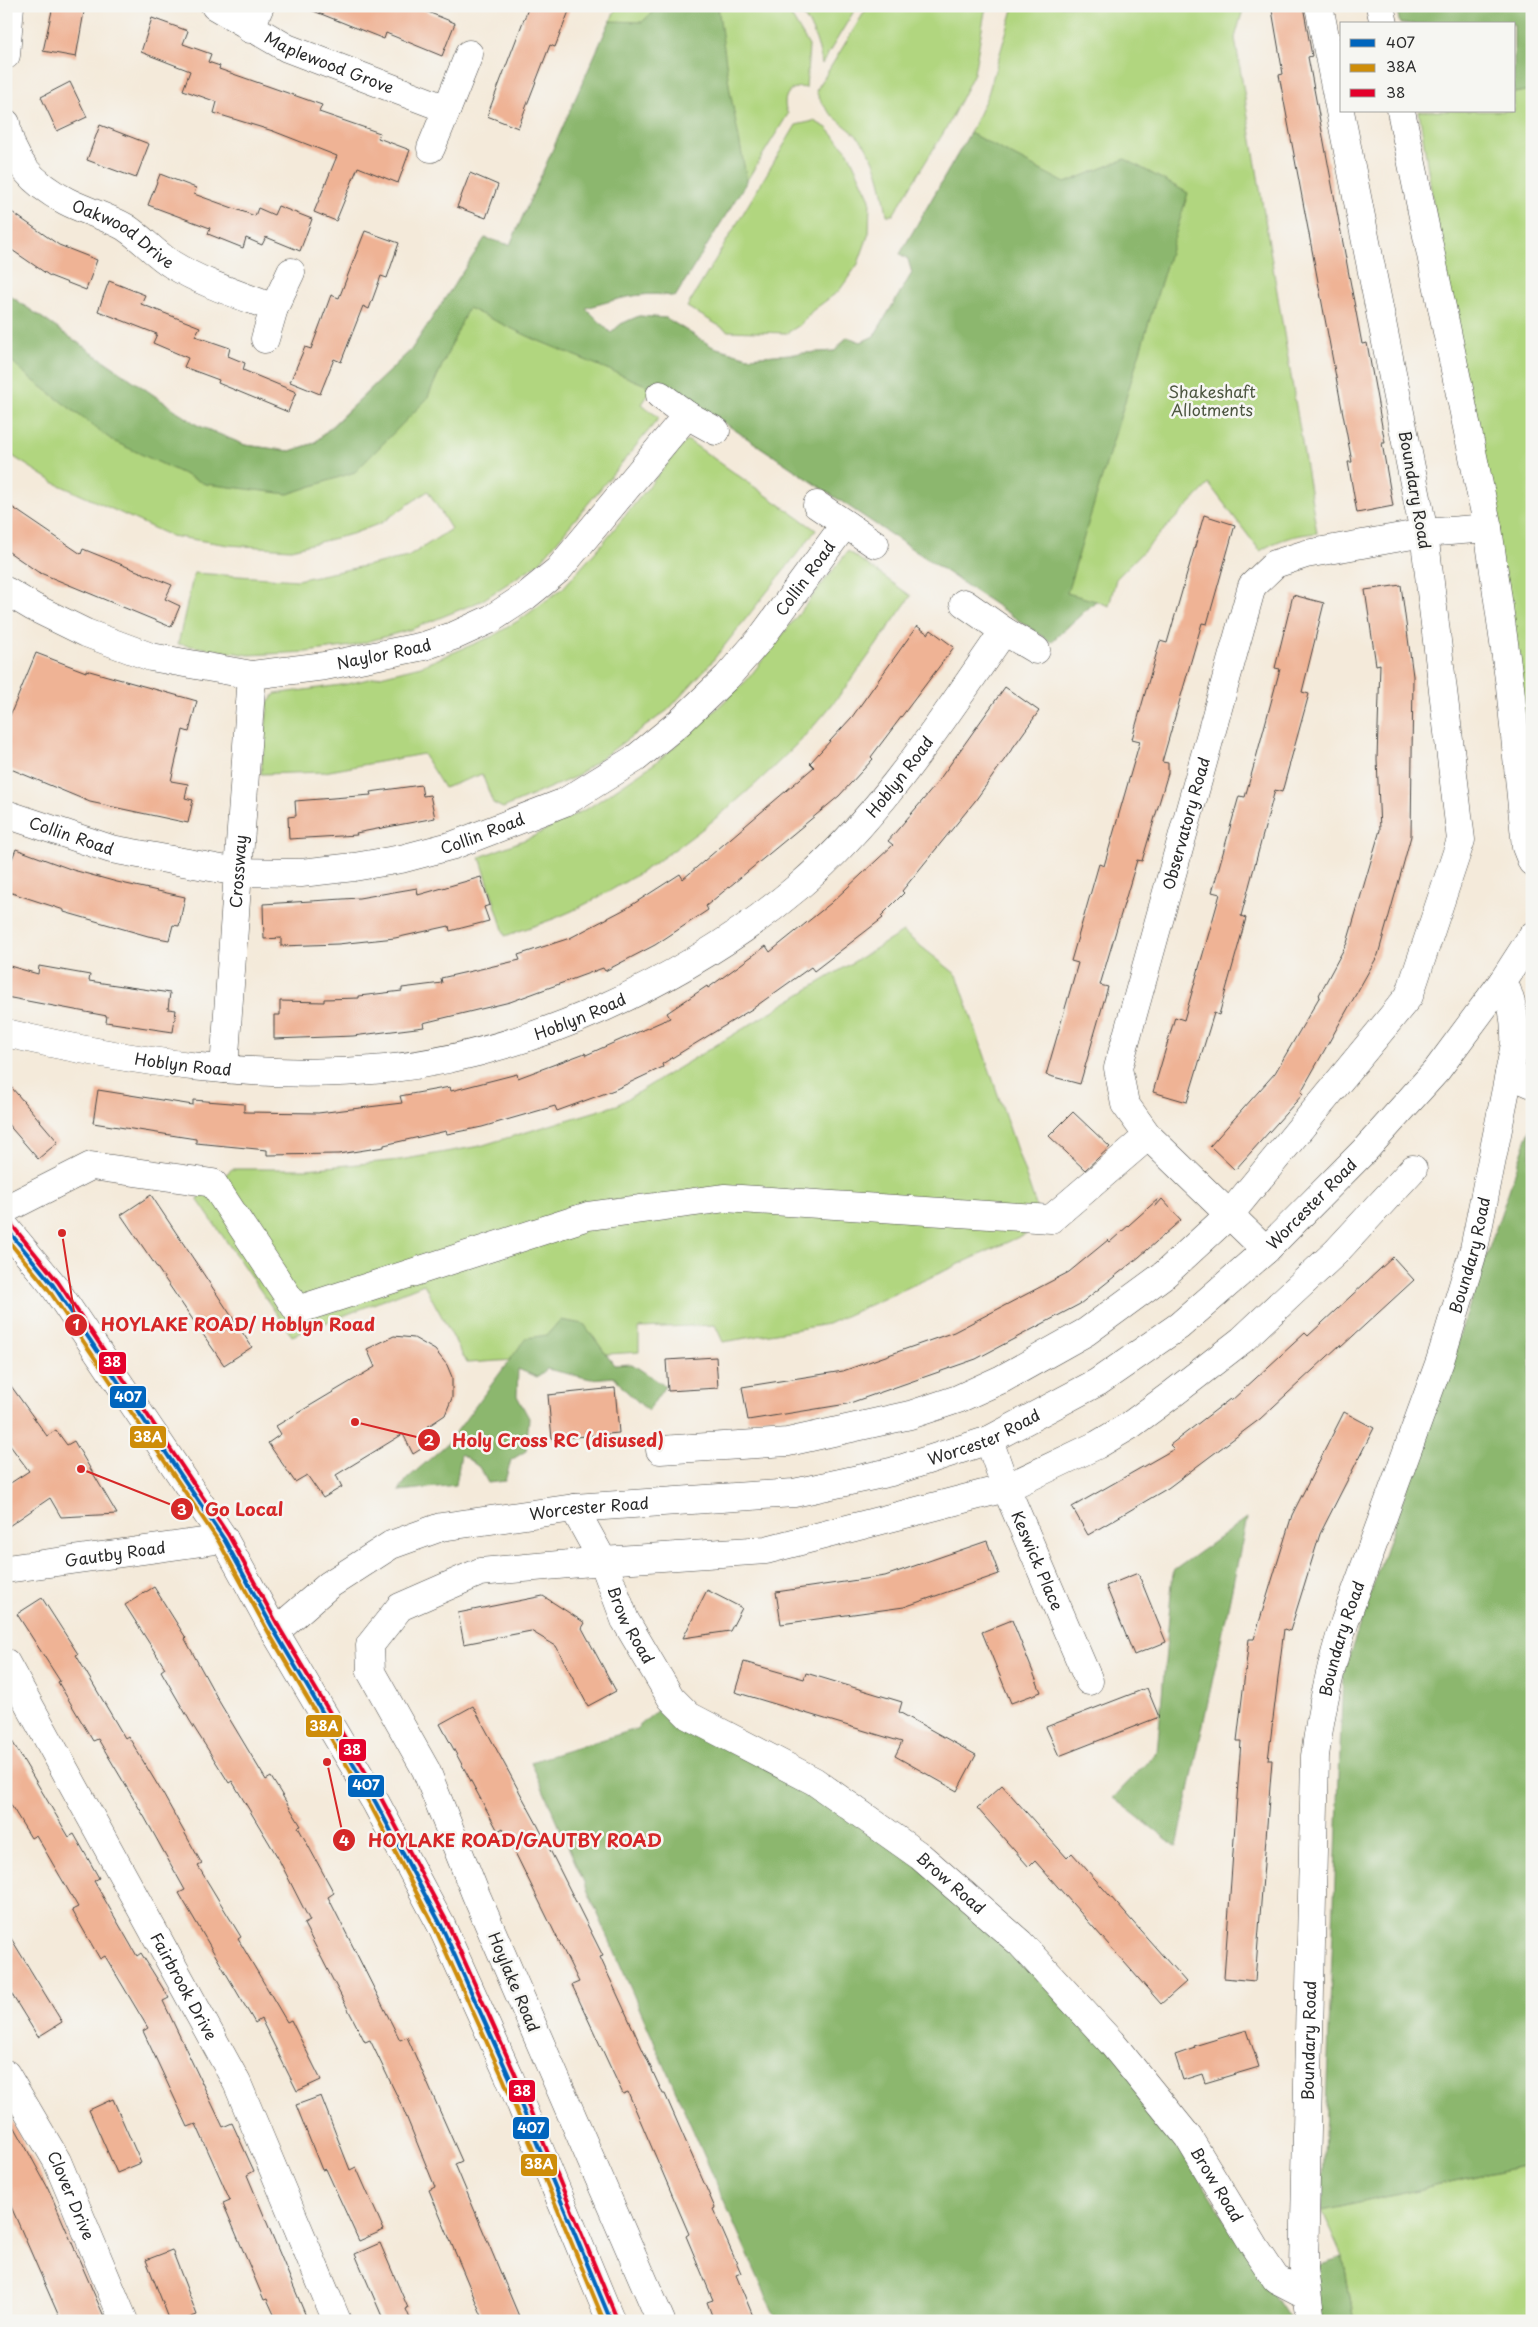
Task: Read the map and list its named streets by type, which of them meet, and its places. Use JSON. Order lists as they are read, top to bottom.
{
  "streets": {
    "street": [
      "Maplewood Grove",
      "Oakwood Drive",
      "Boundary Road",
      "Collin Road",
      "Naylor Road",
      "Hoblyn Road",
      "Observatory Road",
      "Crossway",
      "Worcester Road",
      "Gautby Road",
      "Keswick Place",
      "Brow Road",
      "Hoylake Road",
      "Fairbrook Drive",
      "Clover Drive"
    ]
  },
  "crossings": [
    ["Boundary Road", "Observatory Road"],
    ["Boundary Road", "Worcester Road"],
    ["Boundary Road", "Brow Road"],
    ["Collin Road", "Crossway"],
    ["Naylor Road", "Crossway"],
    ["Hoblyn Road", "Crossway"],
    ["Observatory Road", "Worcester Road"],
    ["Worcester Road", "Keswick Place"],
    ["Worcester Road", "Brow Road"],
    ["Brow Road", "Hoylake Road"]
  ],
  "parks": ["Shakeshaft Allotments"],
  "places": [
    "HOYLAKE ROAD/ Hoblyn Road",
    "Holy Cross RC (disused)",
    "Go Local",
    "HOYLAKE ROAD/GAUTBY ROAD"
  ],
  "lines": ["transit line 38", "transit line 407", "transit line 38A"],
  "legend": ["407", "38A", "38"]
}
